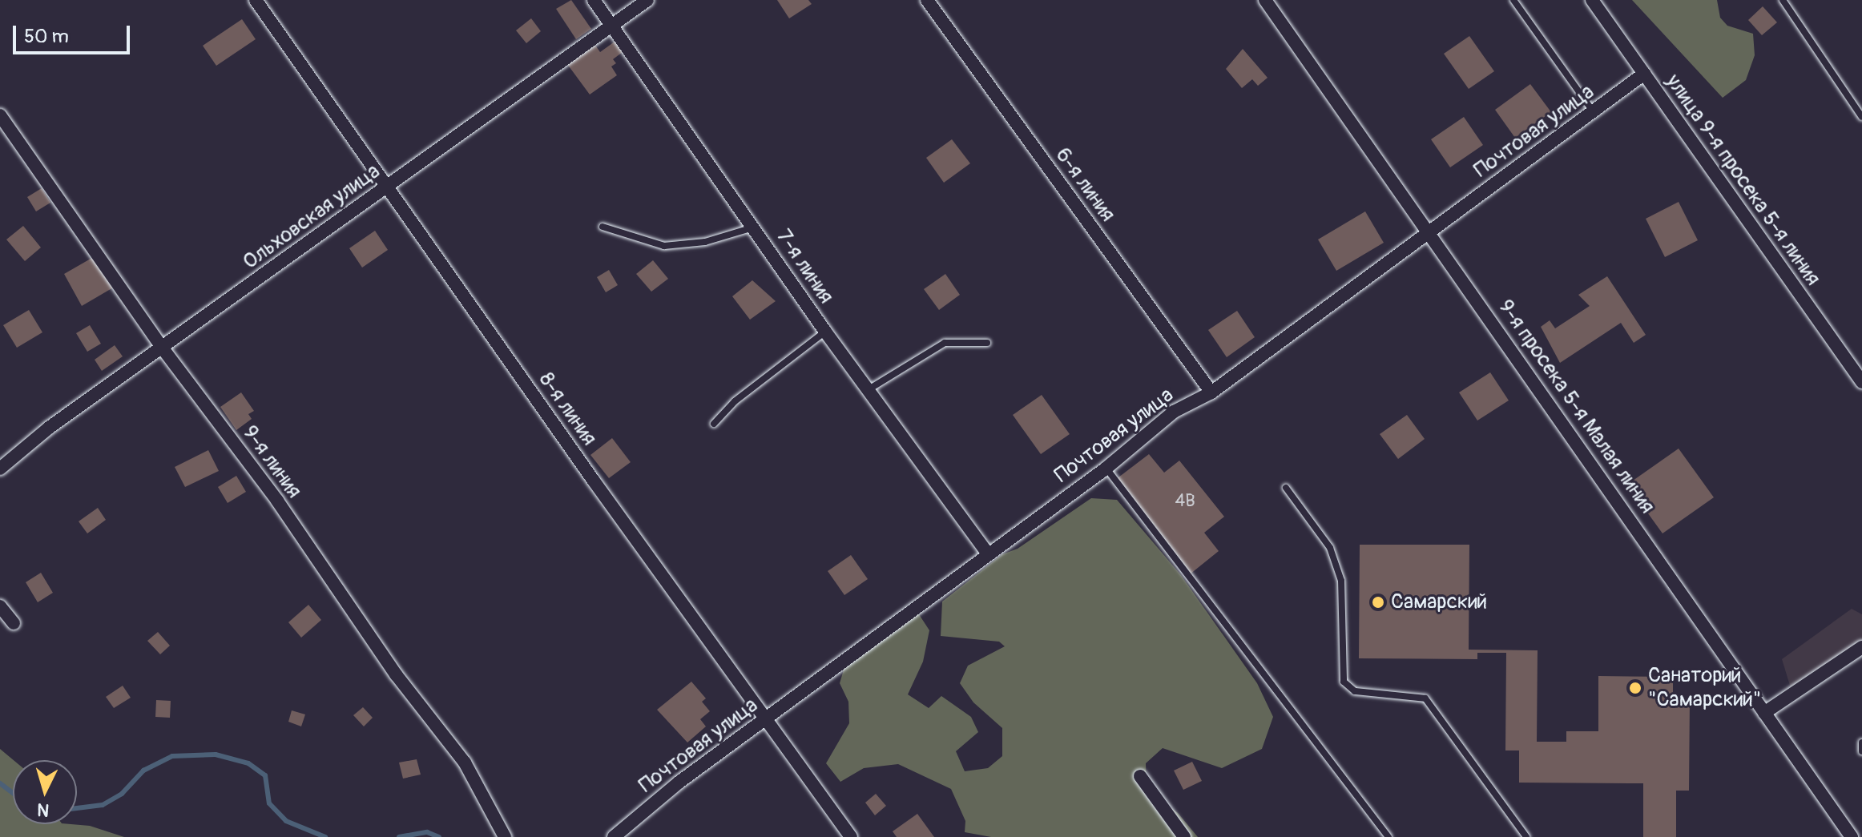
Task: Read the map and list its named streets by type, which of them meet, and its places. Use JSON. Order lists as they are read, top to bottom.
{
  "streets": {
    "street": [
      "Почтовая улица",
      "улица 9-я просека 5-я линия",
      "6-я линия",
      "Ольховская улица",
      "7-я линия",
      "9-я просека 5-я Малая линия",
      "8-я линия",
      "9-я линия"
    ]
  },
  "crossings": [
    ["Почтовая улица", "улица 9-я просека 5-я линия"],
    ["Почтовая улица", "6-я линия"],
    ["Почтовая улица", "7-я линия"],
    ["Почтовая улица", "9-я просека 5-я Малая линия"],
    ["Почтовая улица", "8-я линия"],
    ["Ольховская улица", "7-я линия"],
    ["Ольховская улица", "8-я линия"],
    ["Ольховская улица", "9-я линия"]
  ],
  "places": ["Самарский", "Санаторий \"Самарский\""],
  "house_numbers": ["4В"],
  "scale_bar": "50 m",
  "north": "bottom"
}
